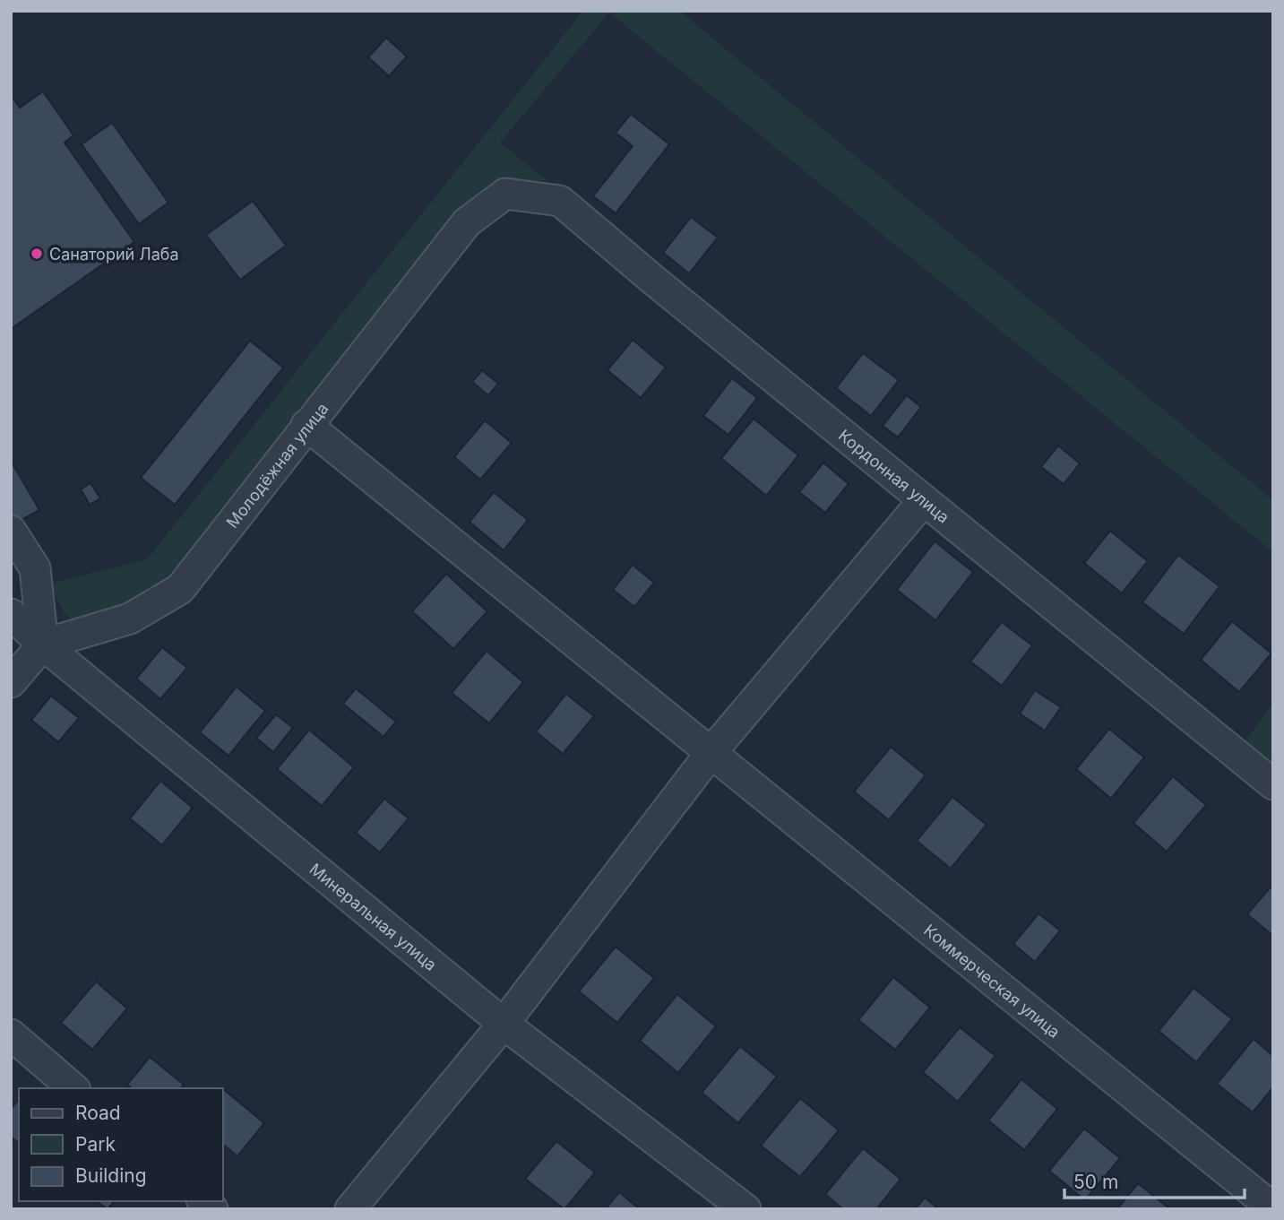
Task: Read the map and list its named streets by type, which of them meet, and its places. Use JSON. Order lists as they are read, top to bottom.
{
  "streets": {
    "street": [
      "Молодёжная улица",
      "Кордонная улица",
      "Минеральная улица",
      "Коммерческая улица"
    ]
  },
  "crossings": [
    ["Молодёжная улица", "Кордонная улица"],
    ["Молодёжная улица", "Минеральная улица"],
    ["Молодёжная улица", "Коммерческая улица"]
  ],
  "places": ["Санаторий Лаба"],
  "legend": ["Road", "Park", "Building"],
  "scale_bar": "50 m"
}
